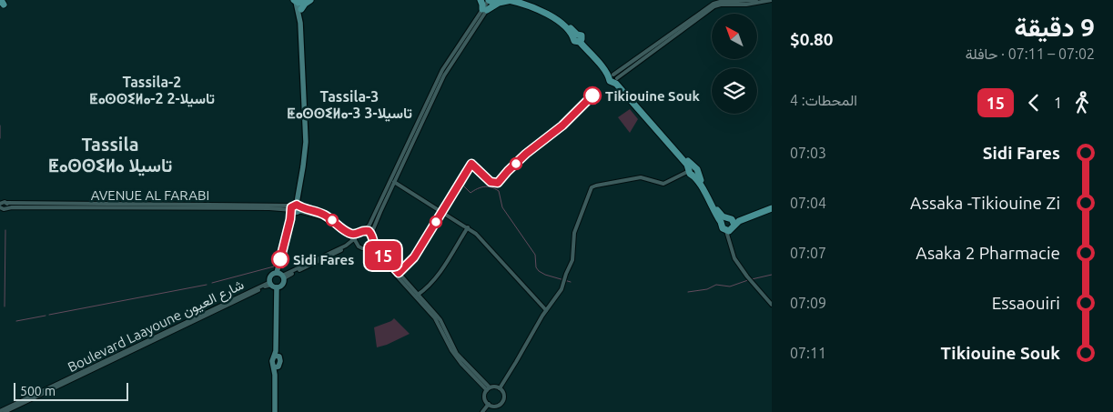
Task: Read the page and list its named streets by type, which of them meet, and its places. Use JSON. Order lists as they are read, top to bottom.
{
  "streets": {
    "street": ["AVENUE AL FARABI", "Boulevard Laayoune شارع العيون"]
  },
  "districts": ["Tassila-2 ⵟⴰⵙⵙⵉⵍⴰ-2 2-تاسيلا", "Tassila-3 ⵟⴰⵙⵙⵉⵍⴰ-3 3-تاسيلا", "Tassila ⵟⴰⵙⵙⵉⵍⴰ تاسيلا"],
  "places": ["Tikiouine Souk", "Sidi Fares"],
  "lines": ["bus line 15"],
  "scale_bar": "500 m",
  "north": "top left",
  "page": {
    "heading": ["9 دقيقة", "07:02 – 07:11 · حافلة", "$0.80"],
    "on_map": "15",
    "legs": ["1", "15", "المحطات: 4"],
    "list": [
      {
        "name": "Sidi Fares",
        "value": "07:03"
      },
      {
        "name": "Assaka -Tikiouine Zi",
        "value": "07:04"
      },
      {
        "name": "Asaka 2 Pharmacie",
        "value": "07:07"
      },
      {
        "name": "Essaouiri",
        "value": "07:09"
      },
      {
        "name": "Tikiouine Souk",
        "value": "07:11"
      }
    ],
    "scale": "500 m"
  }
}
